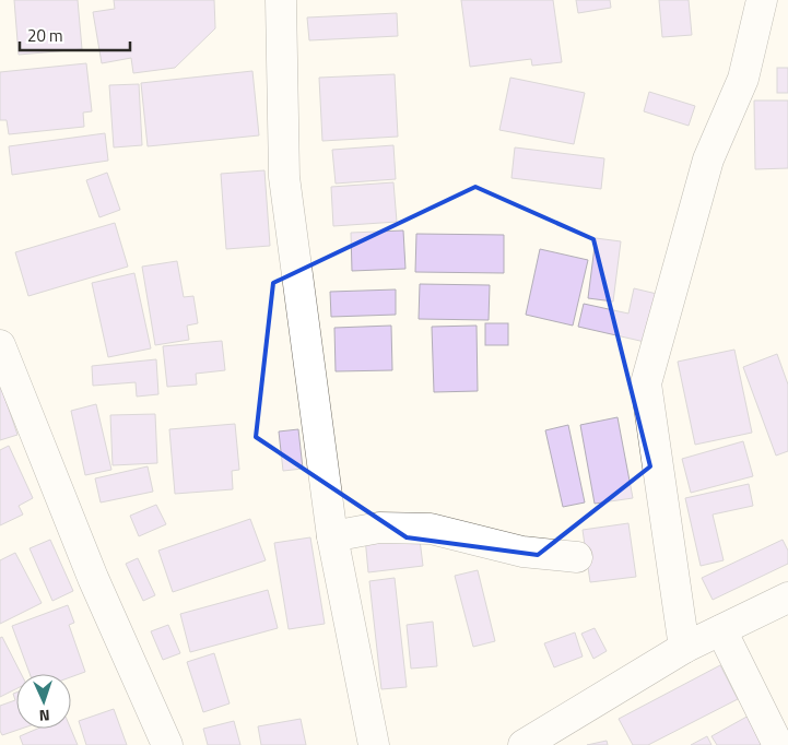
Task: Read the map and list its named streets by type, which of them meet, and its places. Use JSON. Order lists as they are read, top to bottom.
{
  "scale_bar": "20 m",
  "north": "bottom"
}
